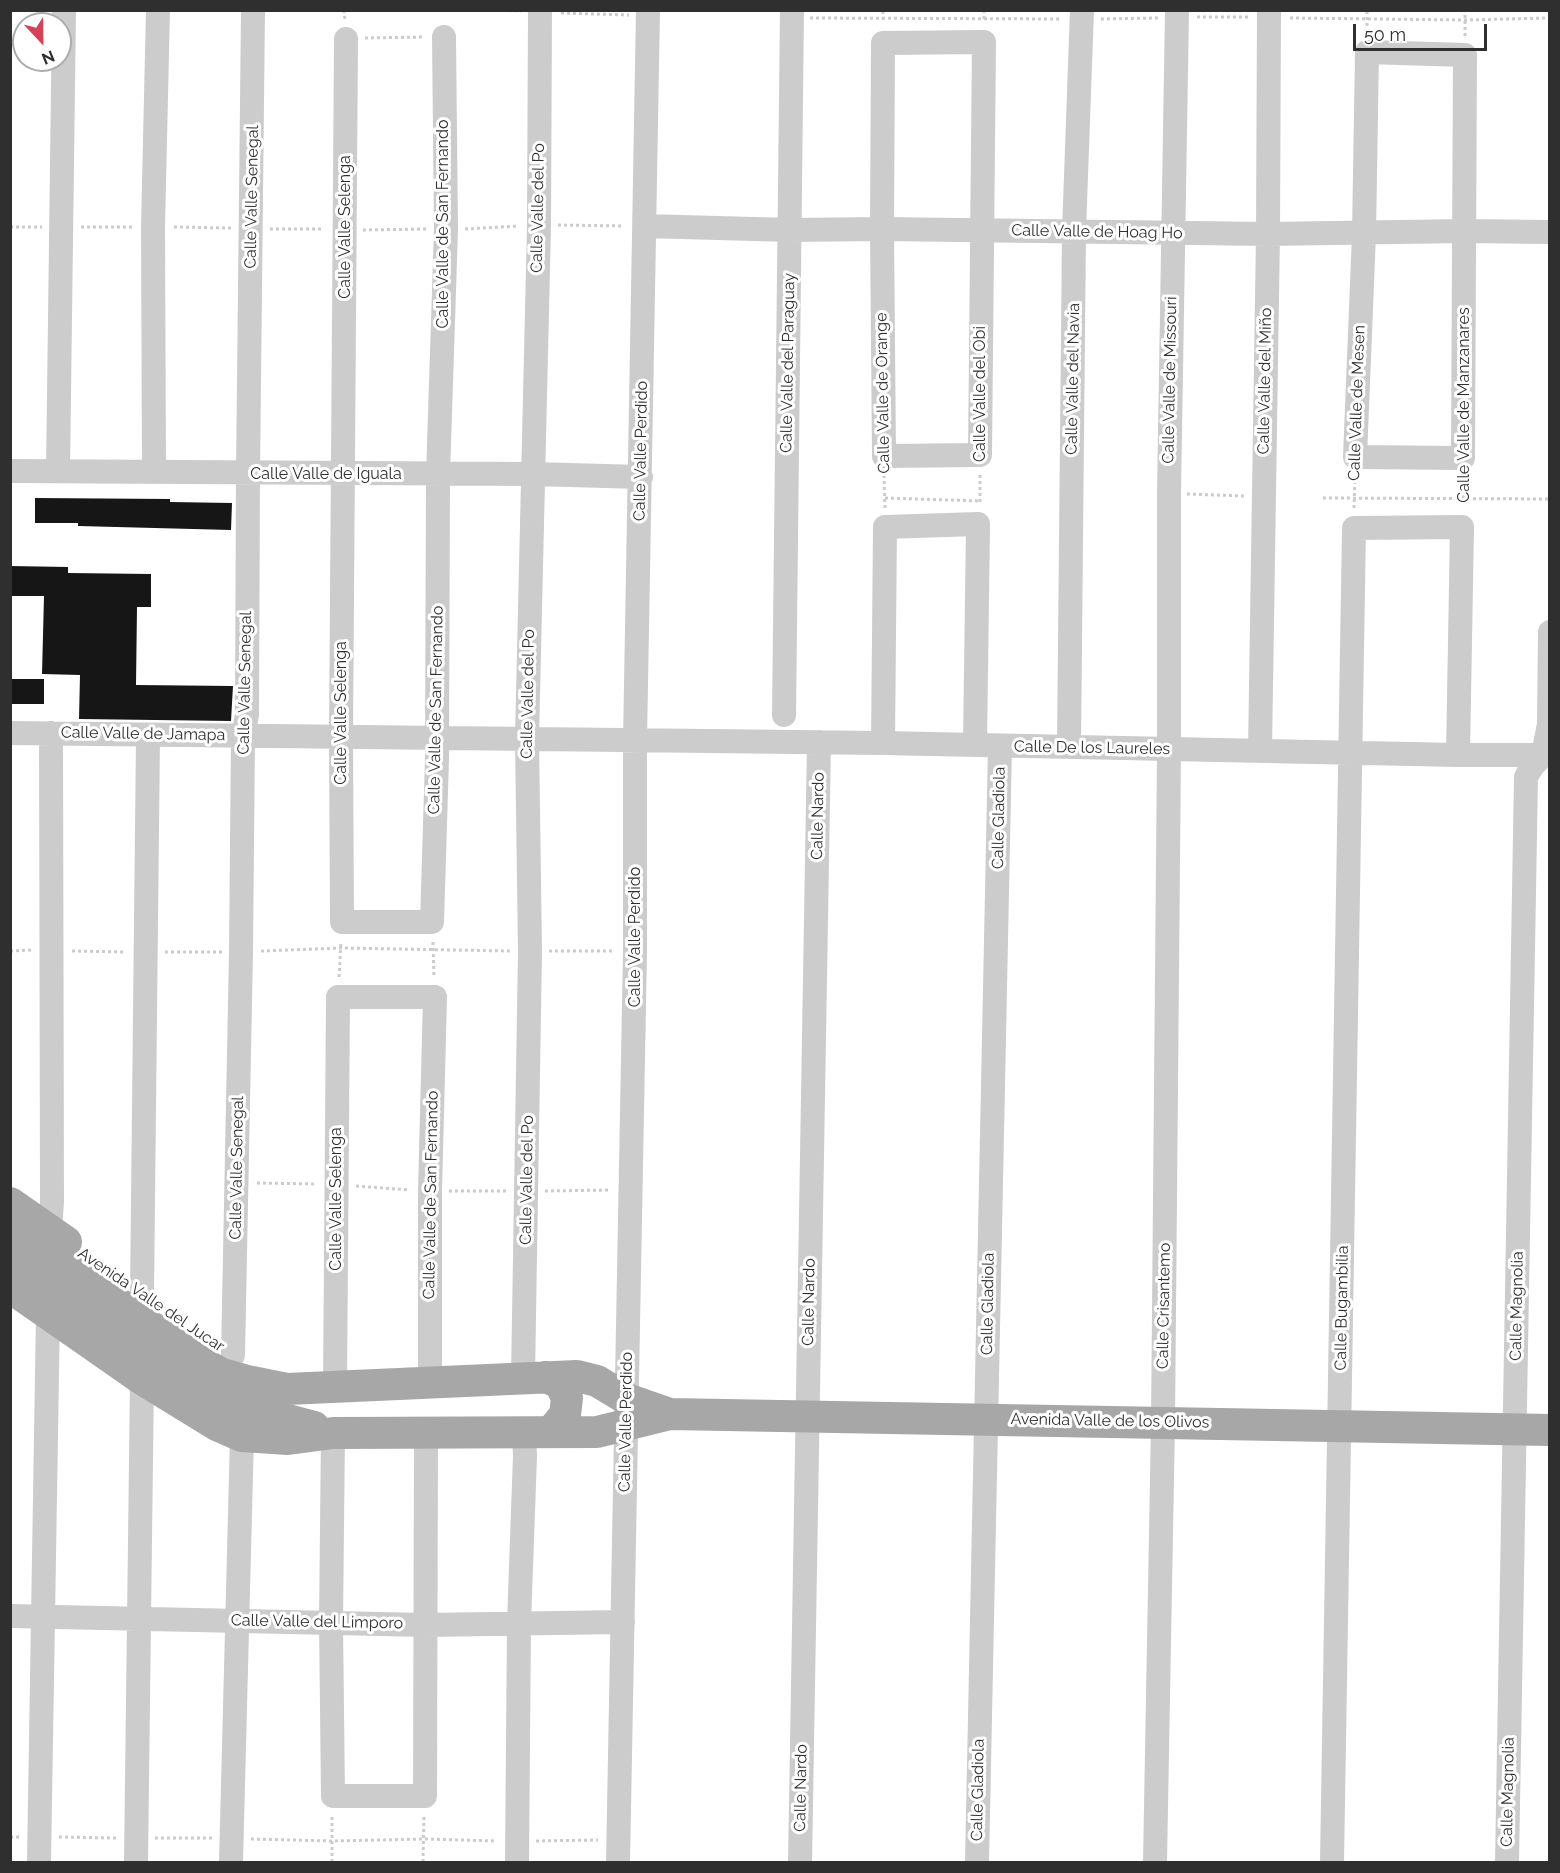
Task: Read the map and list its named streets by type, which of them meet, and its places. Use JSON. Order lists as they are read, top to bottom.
{
  "streets": {
    "main road": ["Avenida Valle del Jucar", "Avenida Valle de los Olivos"],
    "street": [
      "Calle Valle Senegal",
      "Calle Valle del Po",
      "Calle Valle de San Fernando",
      "Calle Valle Selenga",
      "Calle Valle de Hoag Ho",
      "Calle Valle del Paraguay",
      "Calle Valle del Navia",
      "Calle Valle de Missouri",
      "Calle Valle del Miño",
      "Calle Valle de Orange",
      "Calle Valle del Obi",
      "Calle Valle de Mesen",
      "Calle Valle de Manzanares",
      "Calle Valle Perdido",
      "Calle Valle de Iguala",
      "Calle Valle de Jamapa",
      "Calle De los Laureles",
      "Calle Nardo",
      "Calle Gladiola",
      "Calle Crisantemo",
      "Calle Magnolia",
      "Calle Bugambilia",
      "Calle Valle del Limporo"
    ]
  },
  "crossings": [
    ["Calle Valle Senegal", "Calle Valle de Iguala"],
    ["Calle Valle Senegal", "Calle Valle de Jamapa"],
    ["Calle Valle Senegal", "Avenida Valle del Jucar"],
    ["Calle Valle del Po", "Calle Valle de Iguala"],
    ["Calle Valle del Po", "Calle Valle de Jamapa"],
    ["Calle Valle del Po", "Avenida Valle del Jucar"],
    ["Calle Valle de San Fernando", "Calle Valle de Iguala"],
    ["Calle Valle de San Fernando", "Calle Valle de Jamapa"],
    ["Calle Valle de San Fernando", "Avenida Valle del Jucar"],
    ["Calle Valle Selenga", "Calle Valle de Iguala"],
    ["Calle Valle Selenga", "Calle Valle de Jamapa"],
    ["Calle Valle Selenga", "Avenida Valle del Jucar"],
    ["Calle Valle de Hoag Ho", "Calle Valle del Paraguay"],
    ["Calle Valle de Hoag Ho", "Calle Valle del Navia"],
    ["Calle Valle de Hoag Ho", "Calle Valle de Missouri"],
    ["Calle Valle de Hoag Ho", "Calle Valle del Miño"],
    ["Calle Valle de Hoag Ho", "Calle Valle de Orange"],
    ["Calle Valle de Hoag Ho", "Calle Valle del Obi"],
    ["Calle Valle de Hoag Ho", "Calle Valle de Mesen"],
    ["Calle Valle de Hoag Ho", "Calle Valle de Manzanares"],
    ["Calle Valle de Hoag Ho", "Calle Valle Perdido"],
    ["Calle Valle del Navia", "Calle De los Laureles"],
    ["Calle Valle de Missouri", "Calle De los Laureles"],
    ["Calle Valle de Missouri", "Calle Crisantemo"],
    ["Calle Valle del Miño", "Calle De los Laureles"],
    ["Calle Valle de Orange", "Calle Valle del Obi"],
    ["Calle Valle de Mesen", "Calle Valle de Manzanares"],
    ["Calle Valle de Manzanares", "Calle De los Laureles"],
    ["Calle Valle Perdido", "Calle Valle de Iguala"],
    ["Calle Valle Perdido", "Calle Valle de Jamapa"],
    ["Calle Valle Perdido", "Calle De los Laureles"],
    ["Calle Valle Perdido", "Avenida Valle del Jucar"],
    ["Calle Valle Perdido", "Avenida Valle de los Olivos"],
    ["Calle Valle Perdido", "Calle Valle del Limporo"],
    ["Calle Valle de Jamapa", "Calle De los Laureles"],
    ["Calle De los Laureles", "Calle Nardo"],
    ["Calle De los Laureles", "Calle Gladiola"],
    ["Calle De los Laureles", "Calle Crisantemo"],
    ["Calle De los Laureles", "Calle Magnolia"],
    ["Calle De los Laureles", "Calle Bugambilia"],
    ["Calle Nardo", "Avenida Valle de los Olivos"],
    ["Calle Gladiola", "Avenida Valle de los Olivos"],
    ["Avenida Valle del Jucar", "Avenida Valle de los Olivos"],
    ["Calle Crisantemo", "Avenida Valle de los Olivos"],
    ["Calle Magnolia", "Avenida Valle de los Olivos"],
    ["Calle Bugambilia", "Avenida Valle de los Olivos"]
  ],
  "scale_bar": "50 m",
  "north": "bottom"
}
